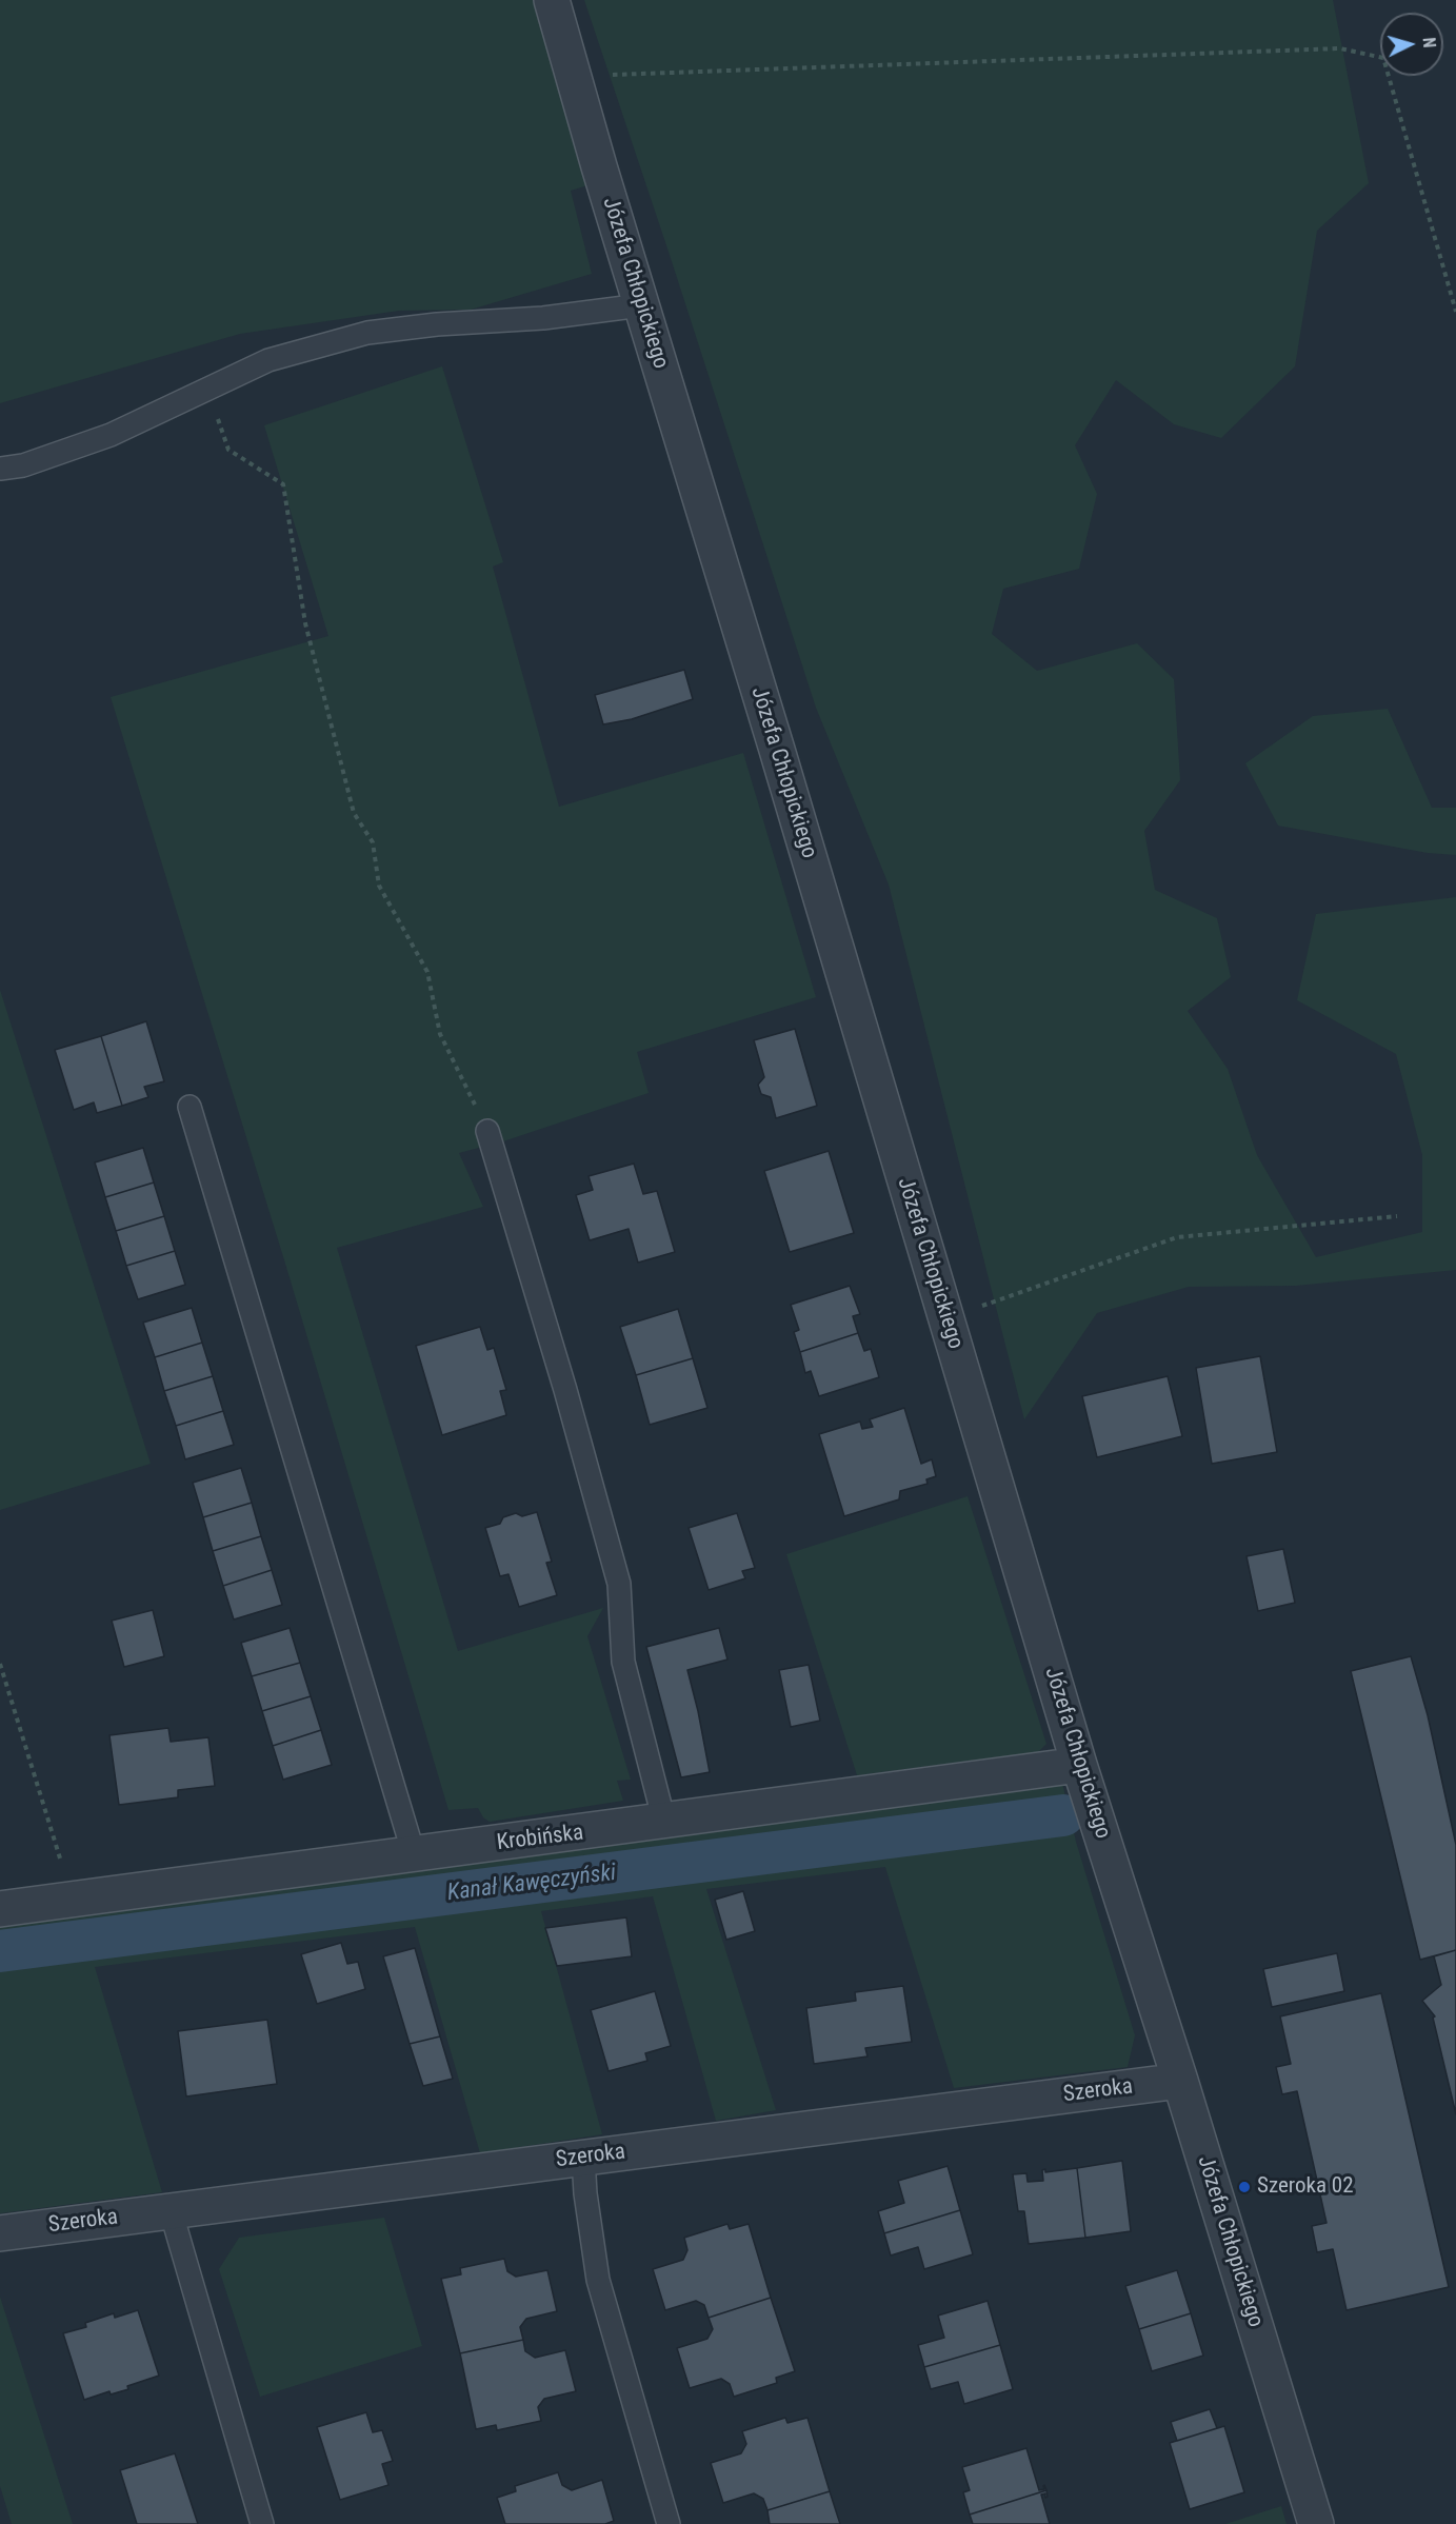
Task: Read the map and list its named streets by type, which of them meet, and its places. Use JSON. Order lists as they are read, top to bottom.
{
  "streets": {
    "street": ["Józefa Chłopickiego", "Krobińska", "Szeroka"]
  },
  "crossings": [
    ["Józefa Chłopickiego", "Krobińska"],
    ["Józefa Chłopickiego", "Szeroka"]
  ],
  "water": ["Kanał Kawęczyński"],
  "places": ["Szeroka 02"],
  "north": "right"
}
